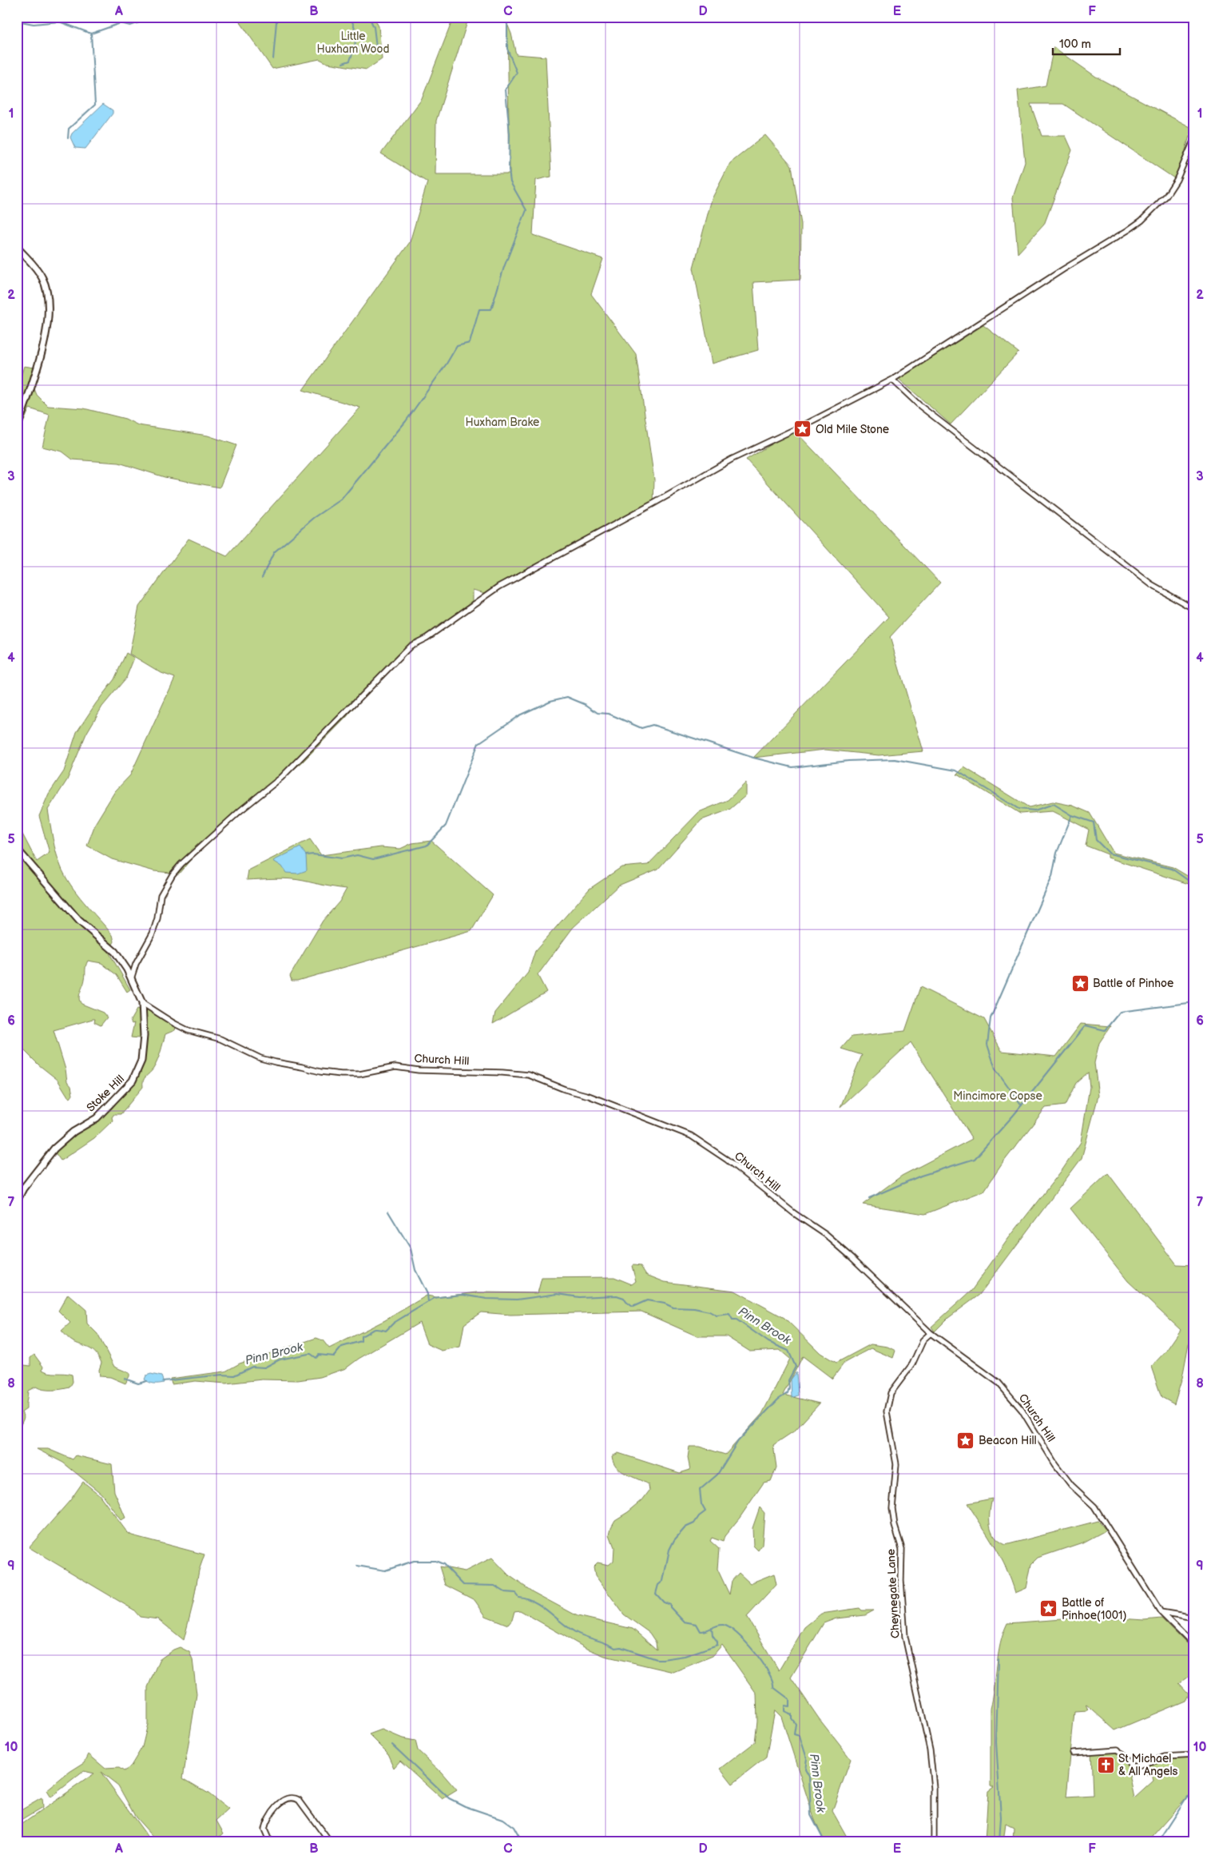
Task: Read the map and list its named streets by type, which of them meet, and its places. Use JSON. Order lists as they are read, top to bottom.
{
  "streets": {
    "street": ["Church Hill", "Stoke Hill", "Cheynegate Lane"]
  },
  "crossings": [
    ["Church Hill", "Stoke Hill"],
    ["Church Hill", "Cheynegate Lane"]
  ],
  "water": ["Pinn Brook"],
  "parks": ["Little Huxham Wood", "Huxham Brake", "Mincimore Copse"],
  "places": {
    "place": [
      "Old Mile Stone",
      "Battle of Pinhoe",
      "Beacon Hill",
      "Battle of Pinhoe(1001)"
    ],
    "church": ["St Michael & All Angels"]
  },
  "scale_bar": "100 m",
  "grid": {
    "columns": [
      "A",
      "B",
      "C",
      "D",
      "E",
      "F"
    ],
    "rows": [
      "1",
      "2",
      "3",
      "4",
      "5",
      "6",
      "7",
      "8",
      "9",
      "10"
    ]
  }
}
